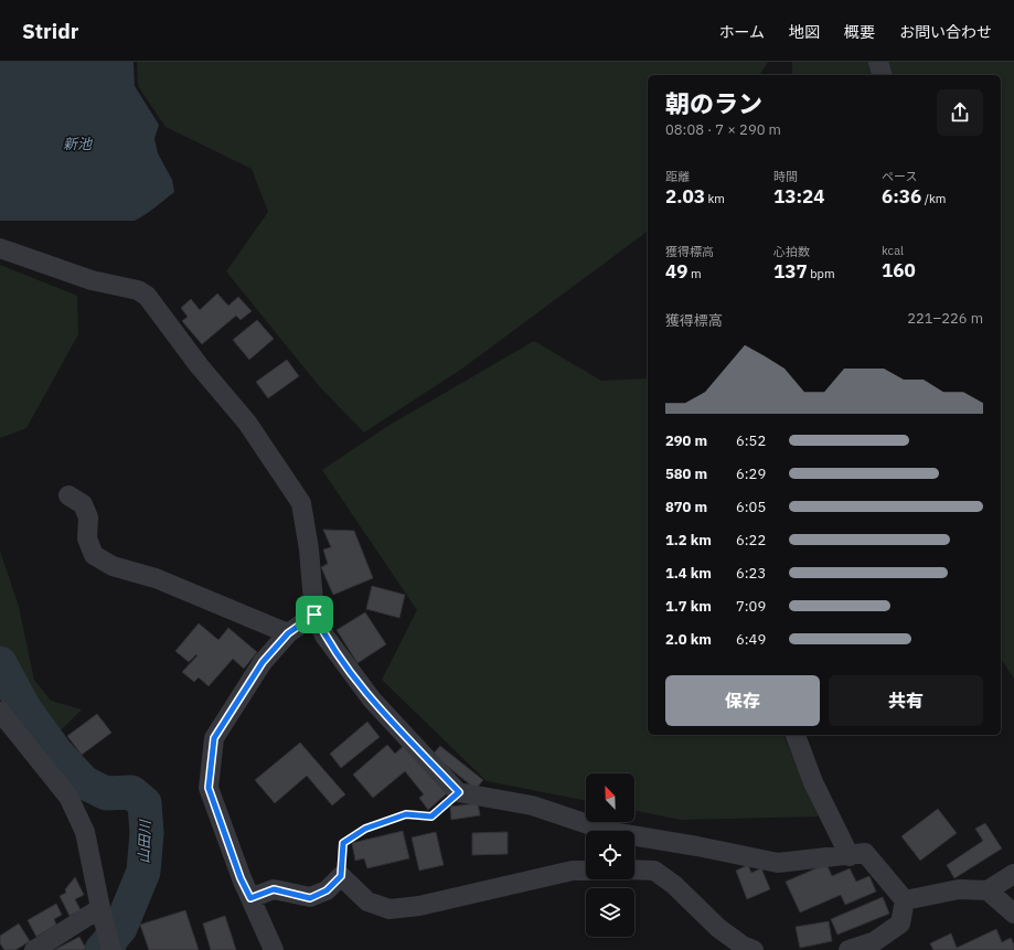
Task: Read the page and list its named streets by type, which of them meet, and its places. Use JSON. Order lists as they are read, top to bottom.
{
  "water": ["新池", "山田川"],
  "north": "top left",
  "page": {
    "header": "Stridr",
    "nav": [
      "ホーム",
      "地図",
      "概要",
      "お問い合わせ"
    ],
    "heading": ["朝のラン", "08:08 · 7 × 290 m"],
    "stats": [
      ["距離", "2.03 km"],
      ["時間", "13:24"],
      ["ペース", "6:36 /km"],
      ["獲得標高", "49 m"],
      ["心拍数", "137 bpm"],
      ["kcal", "160"]
    ],
    "chart": ["獲得標高", "221–226 m"],
    "list": [
      {
        "name": "290 m",
        "note": "6:52"
      },
      {
        "name": "580 m",
        "note": "6:29"
      },
      {
        "name": "870 m",
        "note": "6:05"
      },
      {
        "name": "1.2 km",
        "note": "6:22"
      },
      {
        "name": "1.4 km",
        "note": "6:23"
      },
      {
        "name": "1.7 km",
        "note": "7:09"
      },
      {
        "name": "2.0 km",
        "note": "6:49"
      }
    ],
    "buttons": ["保存", "共有"]
  }
}
